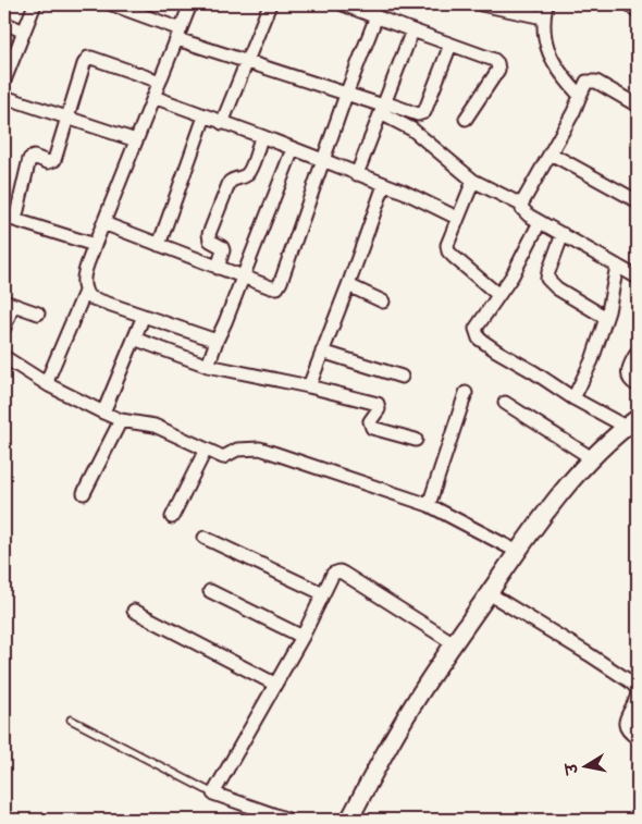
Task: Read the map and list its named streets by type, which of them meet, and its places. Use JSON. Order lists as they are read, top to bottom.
{
  "north": "left"
}
